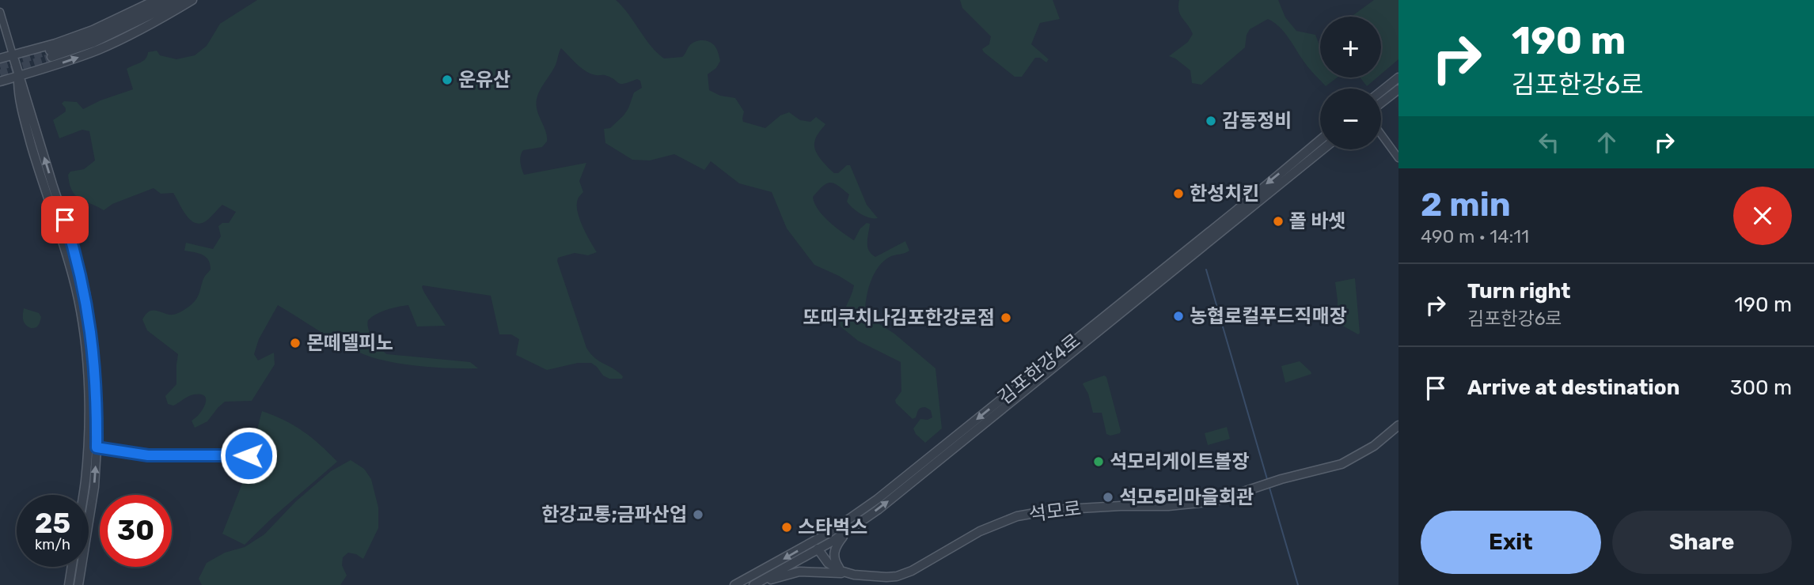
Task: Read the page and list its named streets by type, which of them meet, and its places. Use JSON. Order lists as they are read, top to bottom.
{
  "streets": {
    "street": ["김포한강4로", "석모로"]
  },
  "crossings": [
    ["김포한강4로", "석모로"]
  ],
  "places": [
    "운유산",
    "감동정비",
    "한성치킨",
    "폴 바셋",
    "농협로컬푸드직매장",
    "또띠쿠치나김포한강로점",
    "몬떼델피노",
    "석모리게이트볼장",
    "석모5리마을회관",
    "한강교통;금파산업",
    "스타벅스"
  ],
  "page": {
    "turn": ["190 m", "김포한강6로"],
    "map_buttons": ["+", "−"],
    "heading": ["2 min", "490 m · 14:11"],
    "list": [
      {
        "name": "Turn right",
        "note": "김포한강6로",
        "value": "190 m"
      },
      {
        "name": "Arrive at destination",
        "value": "300 m"
      }
    ],
    "speed": "25 km/h",
    "limit": "30",
    "buttons": ["Exit", "Share"]
  }
}
